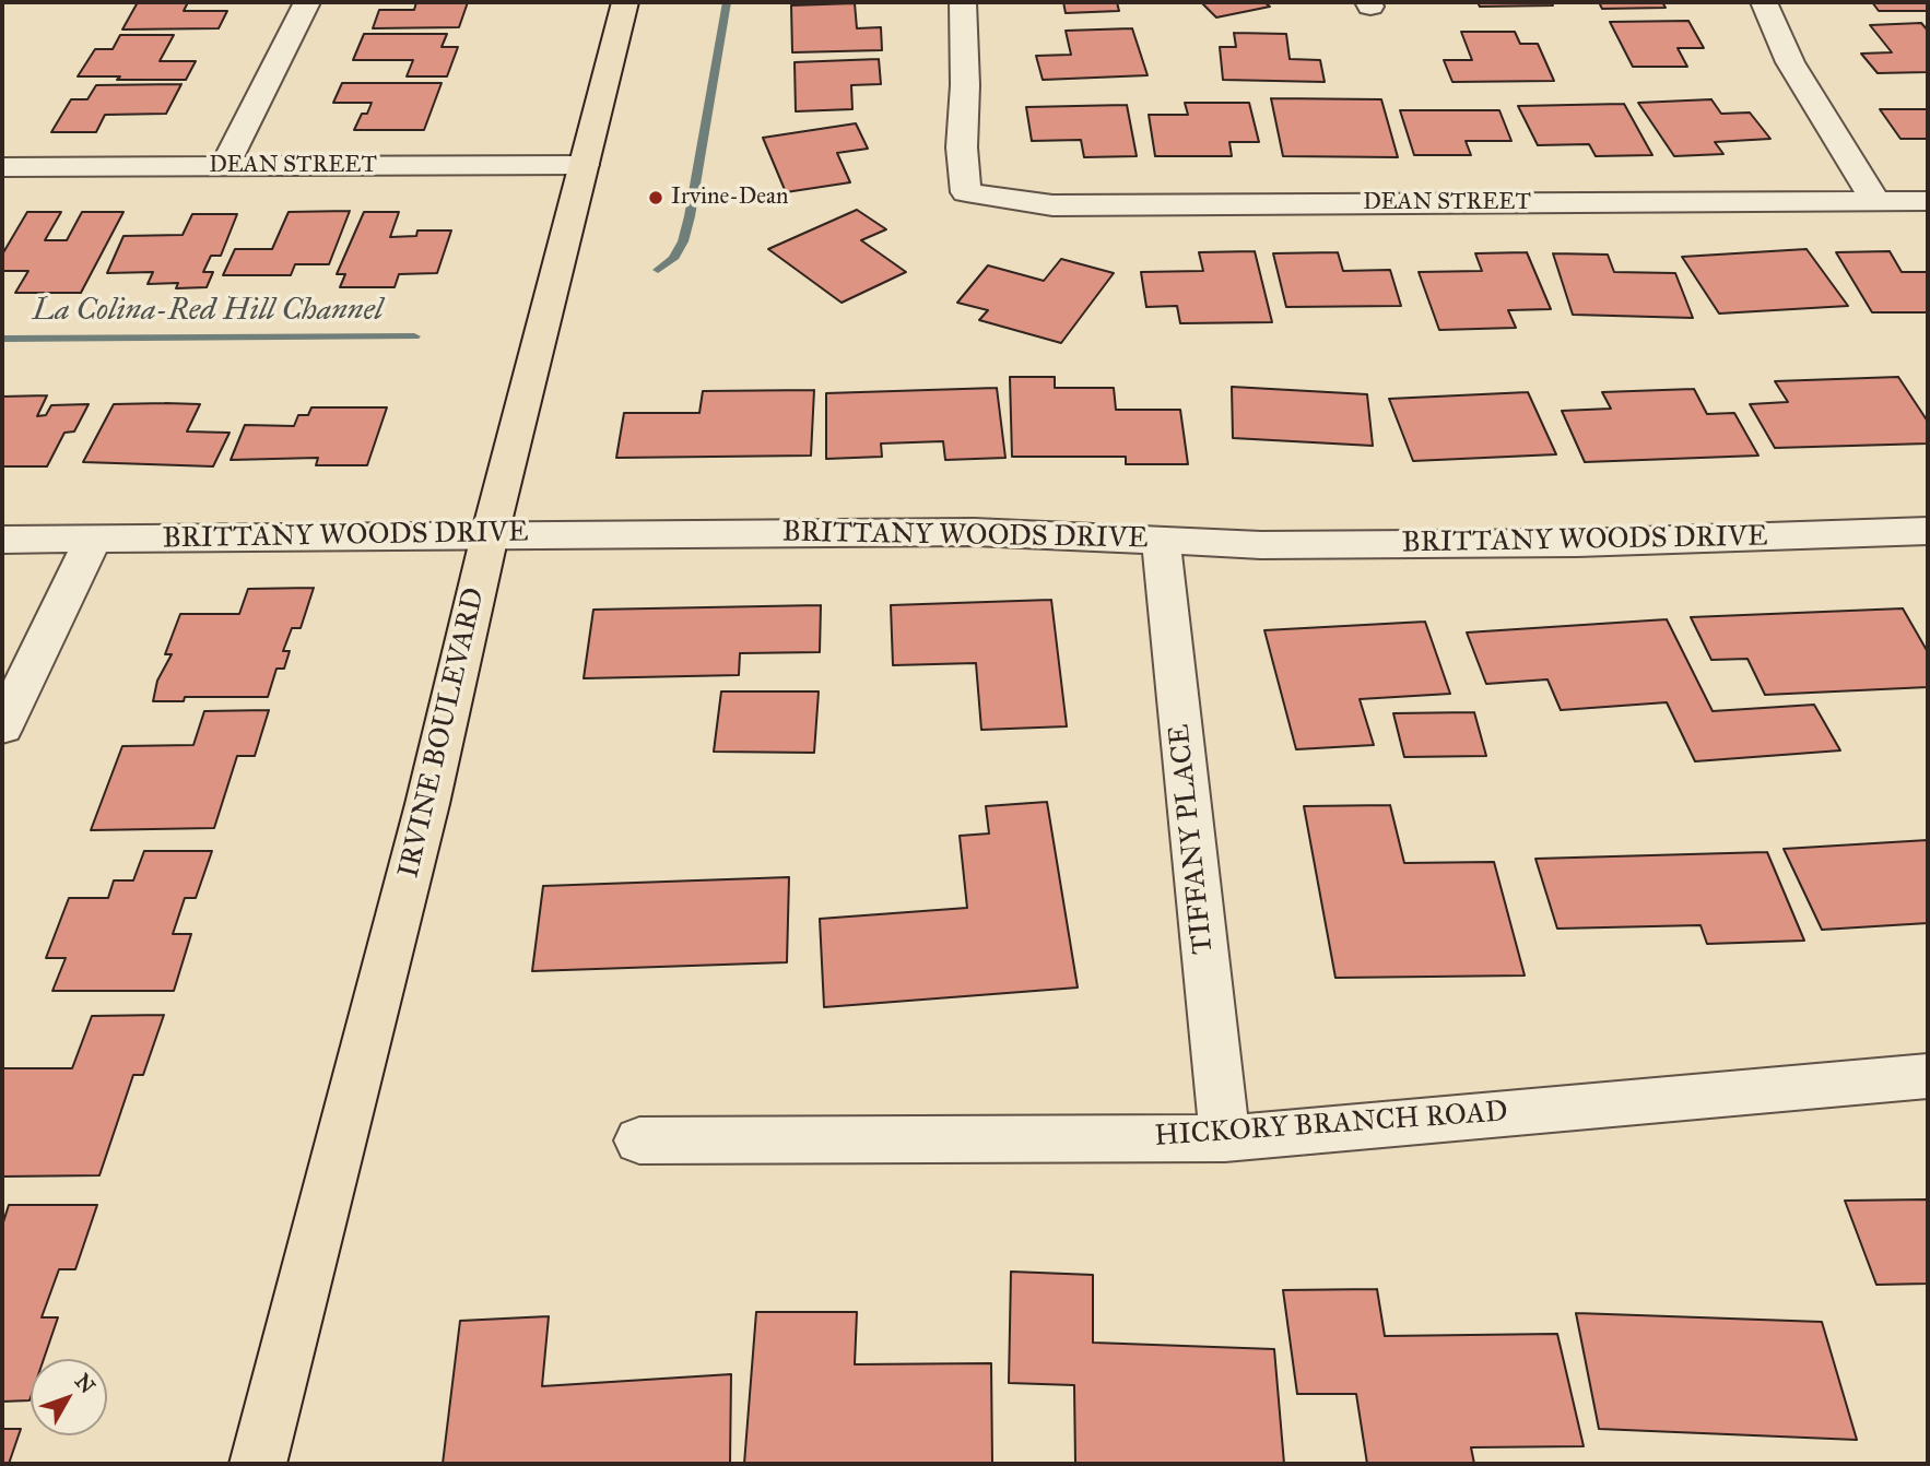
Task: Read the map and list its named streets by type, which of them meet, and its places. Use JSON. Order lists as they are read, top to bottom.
{
  "streets": {
    "main road": ["IRVINE BOULEVARD"],
    "street": [
      "DEAN STREET",
      "BRITTANY WOODS DRIVE",
      "TIFFANY PLACE",
      "HICKORY BRANCH ROAD"
    ]
  },
  "crossings": [
    ["DEAN STREET", "IRVINE BOULEVARD"],
    ["BRITTANY WOODS DRIVE", "IRVINE BOULEVARD"],
    ["BRITTANY WOODS DRIVE", "TIFFANY PLACE"],
    ["TIFFANY PLACE", "HICKORY BRANCH ROAD"]
  ],
  "water": ["La Colina-Red Hill Channel"],
  "places": ["Irvine-Dean"],
  "north": "top right"
}
